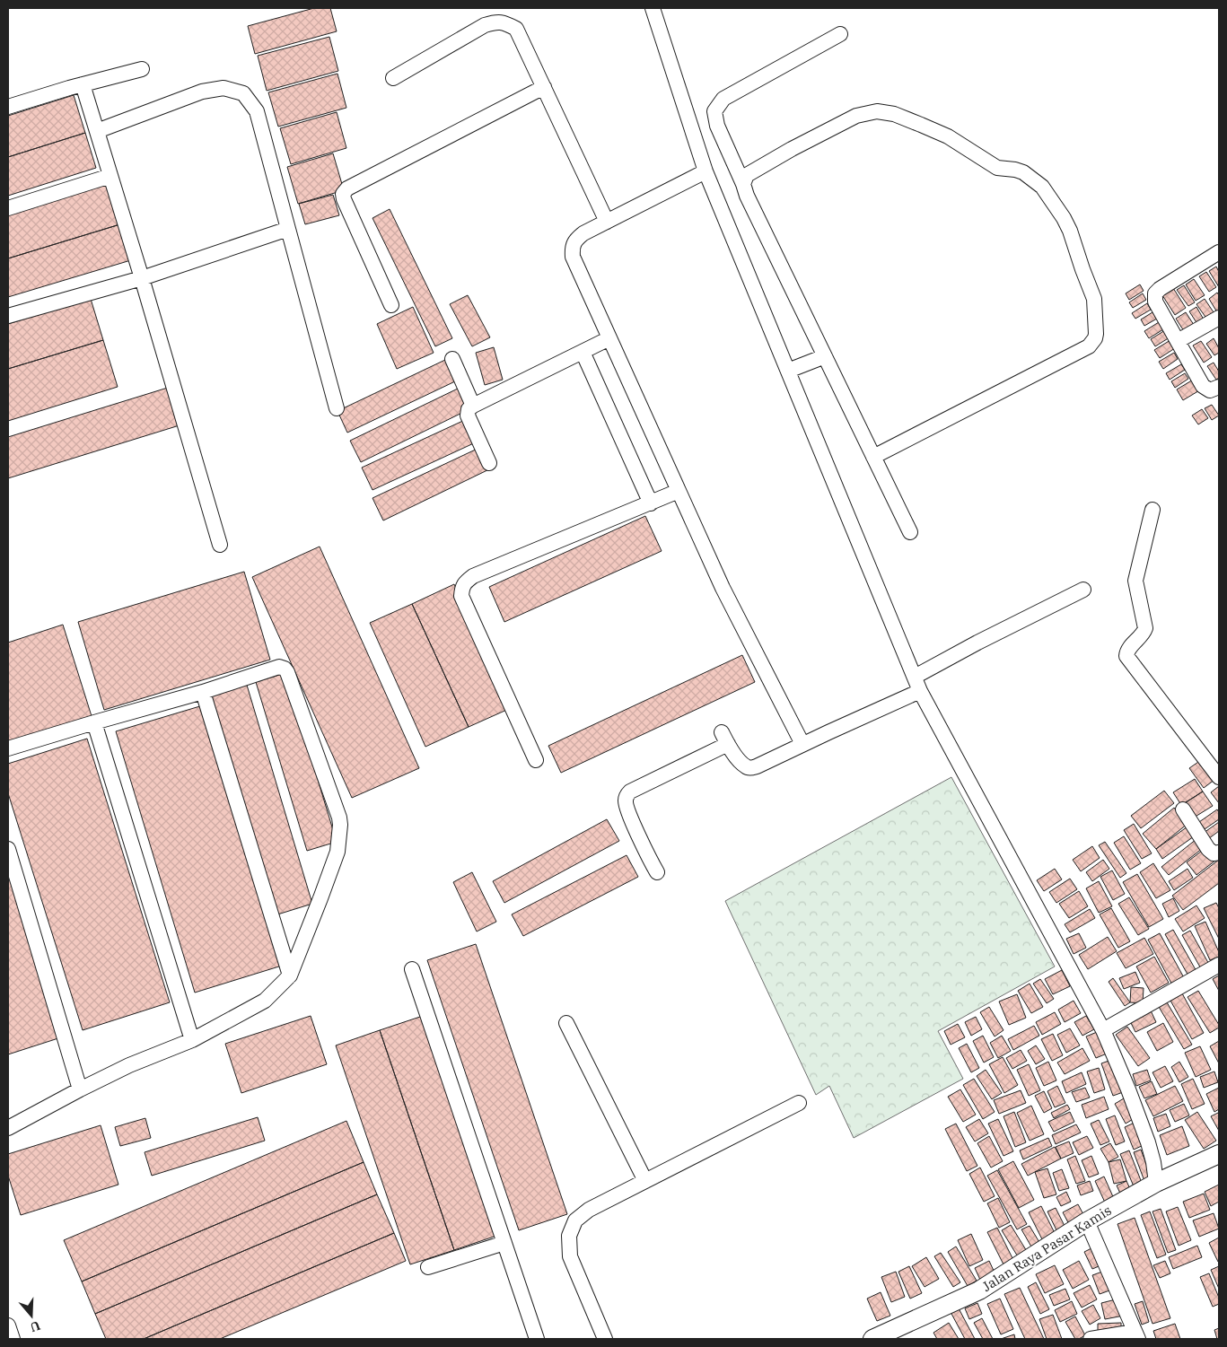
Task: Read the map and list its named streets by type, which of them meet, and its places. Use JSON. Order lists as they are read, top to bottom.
{
  "streets": {
    "main road": ["Jalan Raya Pasar Kamis"]
  },
  "north": "bottom"
}
